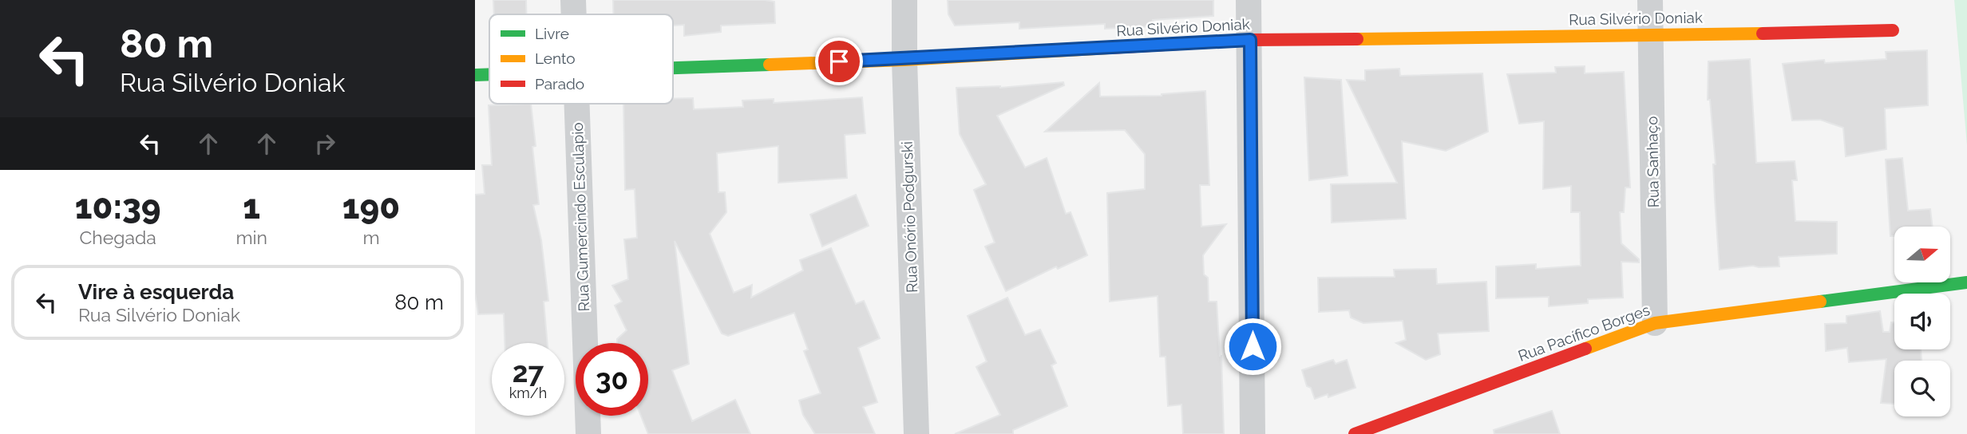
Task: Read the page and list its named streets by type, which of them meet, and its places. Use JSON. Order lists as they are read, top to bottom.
{
  "streets": {
    "street": [
      "Rua Silvério Doniak",
      "Rua Sanhaço",
      "Rua Gumercindo Esculapio",
      "Rua Onório Podgurski",
      "Rua Pacífico Borges"
    ]
  },
  "crossings": [
    ["Rua Silvério Doniak", "Rua Sanhaço"],
    ["Rua Silvério Doniak", "Rua Onório Podgurski"],
    ["Rua Sanhaço", "Rua Pacífico Borges"]
  ],
  "legend": ["Livre", "Lento", "Parado"],
  "north": "right",
  "page": {
    "turn": ["80 m", "Rua Silvério Doniak"],
    "eta": [
      "10:39",
      "Chegada",
      "1",
      "min",
      "190",
      "m"
    ],
    "list": [
      {
        "name": "Vire à esquerda",
        "note": "Rua Silvério Doniak",
        "value": "80 m"
      }
    ],
    "speed": "27 km/h",
    "limit": "30"
  }
}
